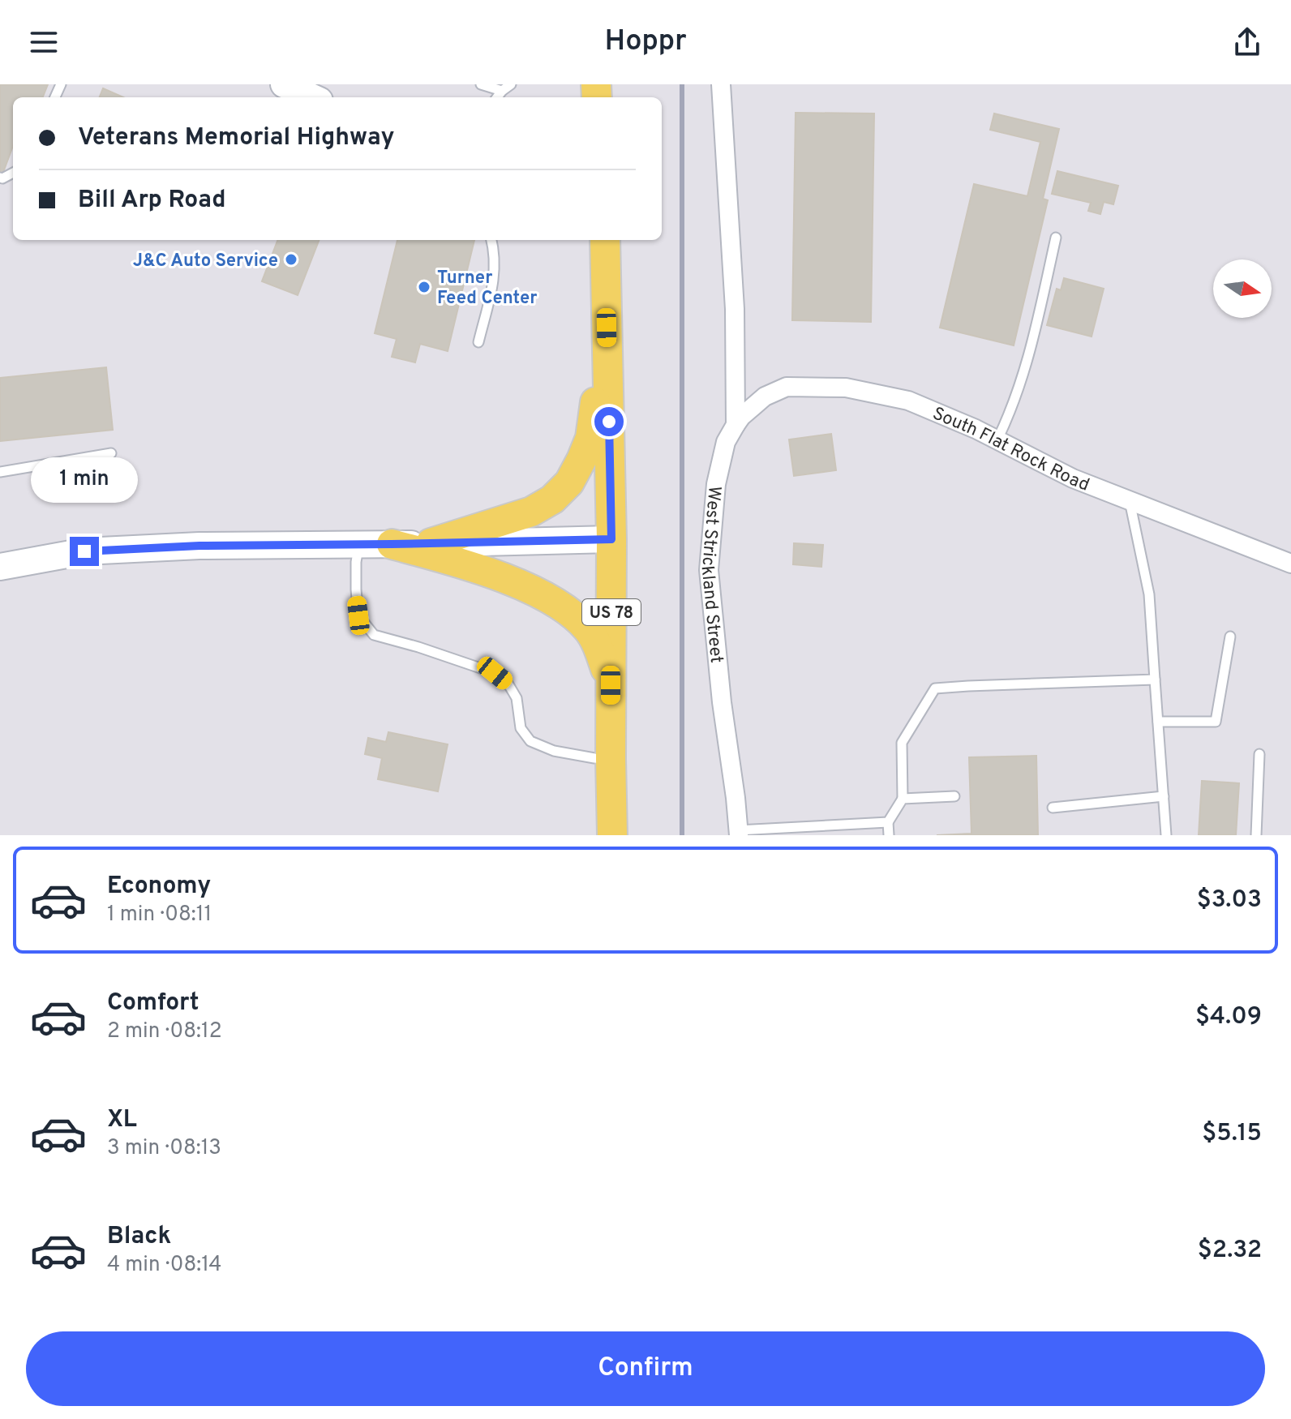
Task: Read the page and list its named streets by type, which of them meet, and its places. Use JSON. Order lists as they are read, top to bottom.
{
  "streets": {
    "main road": ["US 78"],
    "street": ["South Flat Rock Road", "West Strickland Street"]
  },
  "crossings": [
    ["South Flat Rock Road", "West Strickland Street"]
  ],
  "places": ["J&C Auto Service", "Turner Feed Center"],
  "north": "right",
  "page": {
    "header": "Hoppr",
    "banner": ["Veterans Memorial Highway", "Bill Arp Road"],
    "bubble": "1 min",
    "list": [
      {
        "name": "Economy",
        "note": "1 min · 08:11",
        "value": "$3.03"
      },
      {
        "name": "Comfort",
        "note": "2 min · 08:12",
        "value": "$4.09"
      },
      {
        "name": "XL",
        "note": "3 min · 08:13",
        "value": "$5.15"
      },
      {
        "name": "Black",
        "note": "4 min · 08:14",
        "value": "$2.32"
      }
    ],
    "buttons": "Confirm"
  }
}
